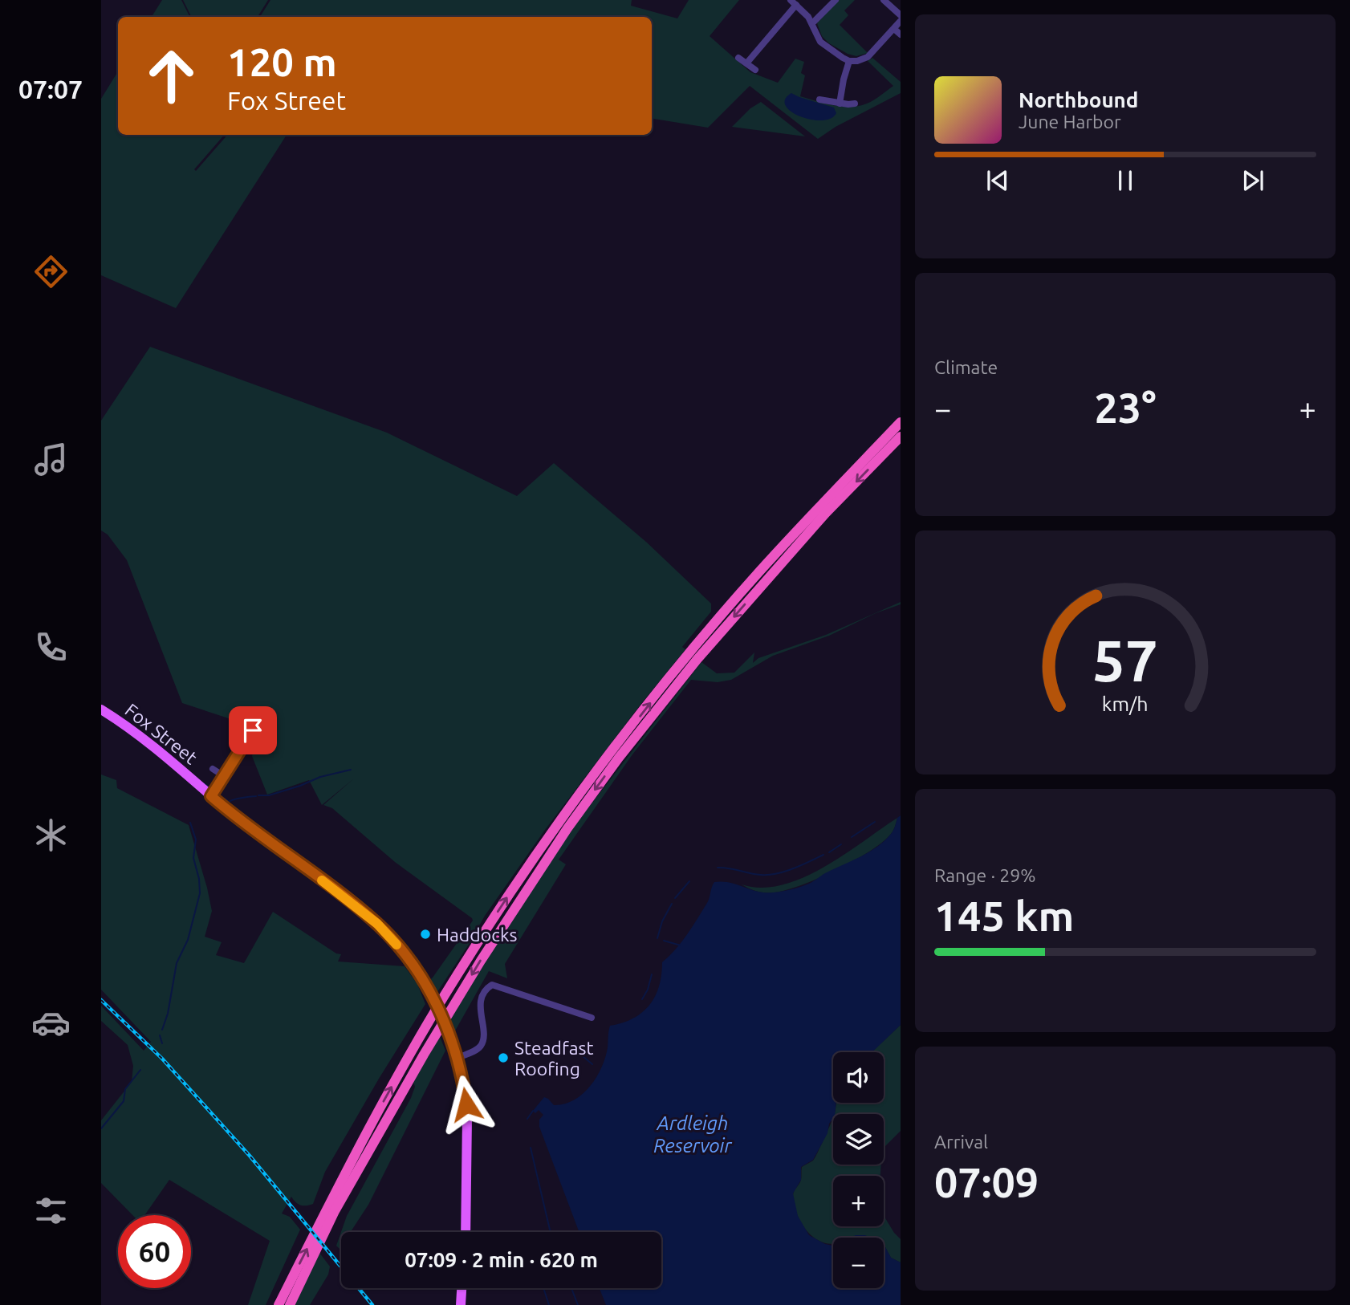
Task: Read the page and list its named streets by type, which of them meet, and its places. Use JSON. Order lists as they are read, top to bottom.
{
  "streets": {
    "main road": ["Fox Street"]
  },
  "water": ["Ardleigh Reservoir"],
  "places": ["Haddocks", "Steadfast Roofing"],
  "page": {
    "tabs": "07:07",
    "turn": ["120 m", "Fox Street"],
    "song": ["Northbound", "June Harbor"],
    "tile": [
      "Climate",
      ["Range · 29%", "145 km"],
      ["Arrival", "07:09"]
    ],
    "heat": ["−", "23°", "+"],
    "map_buttons": ["+", "−"],
    "limit": "60",
    "trip": "07:09 · 2 min · 620 m",
    "gauge": ["57", "km/h"]
  }
}
